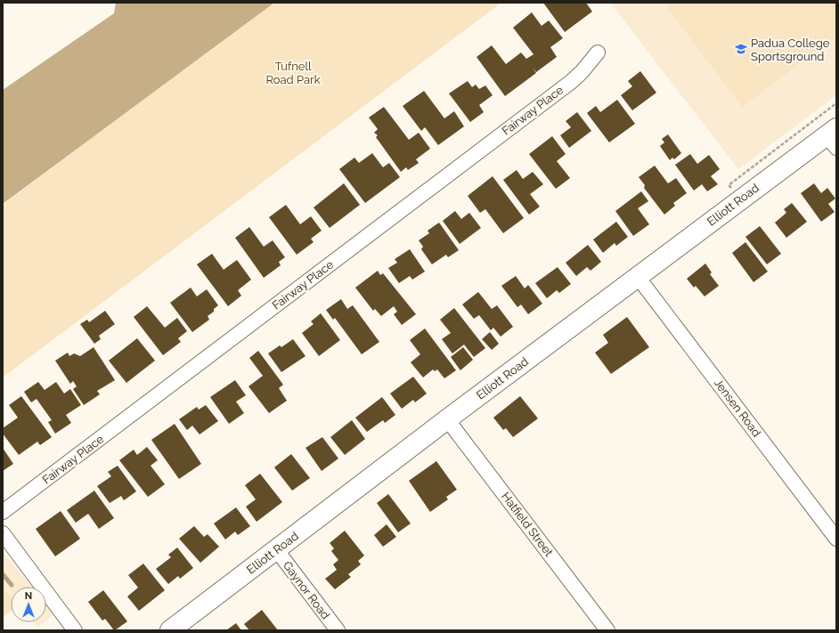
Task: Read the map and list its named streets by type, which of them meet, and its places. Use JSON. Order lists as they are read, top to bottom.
{
  "streets": {
    "street": [
      "Fairway Place",
      "Elliott Road",
      "Jensen Road",
      "Hatfield Street",
      "Gaynor Road"
    ]
  },
  "crossings": [
    ["Elliott Road", "Jensen Road"],
    ["Elliott Road", "Hatfield Street"],
    ["Elliott Road", "Gaynor Road"]
  ],
  "parks": ["Tufnell Road Park"],
  "places": {
    "school or university": ["Padua College Sportsground"]
  },
  "north": "top"
}
